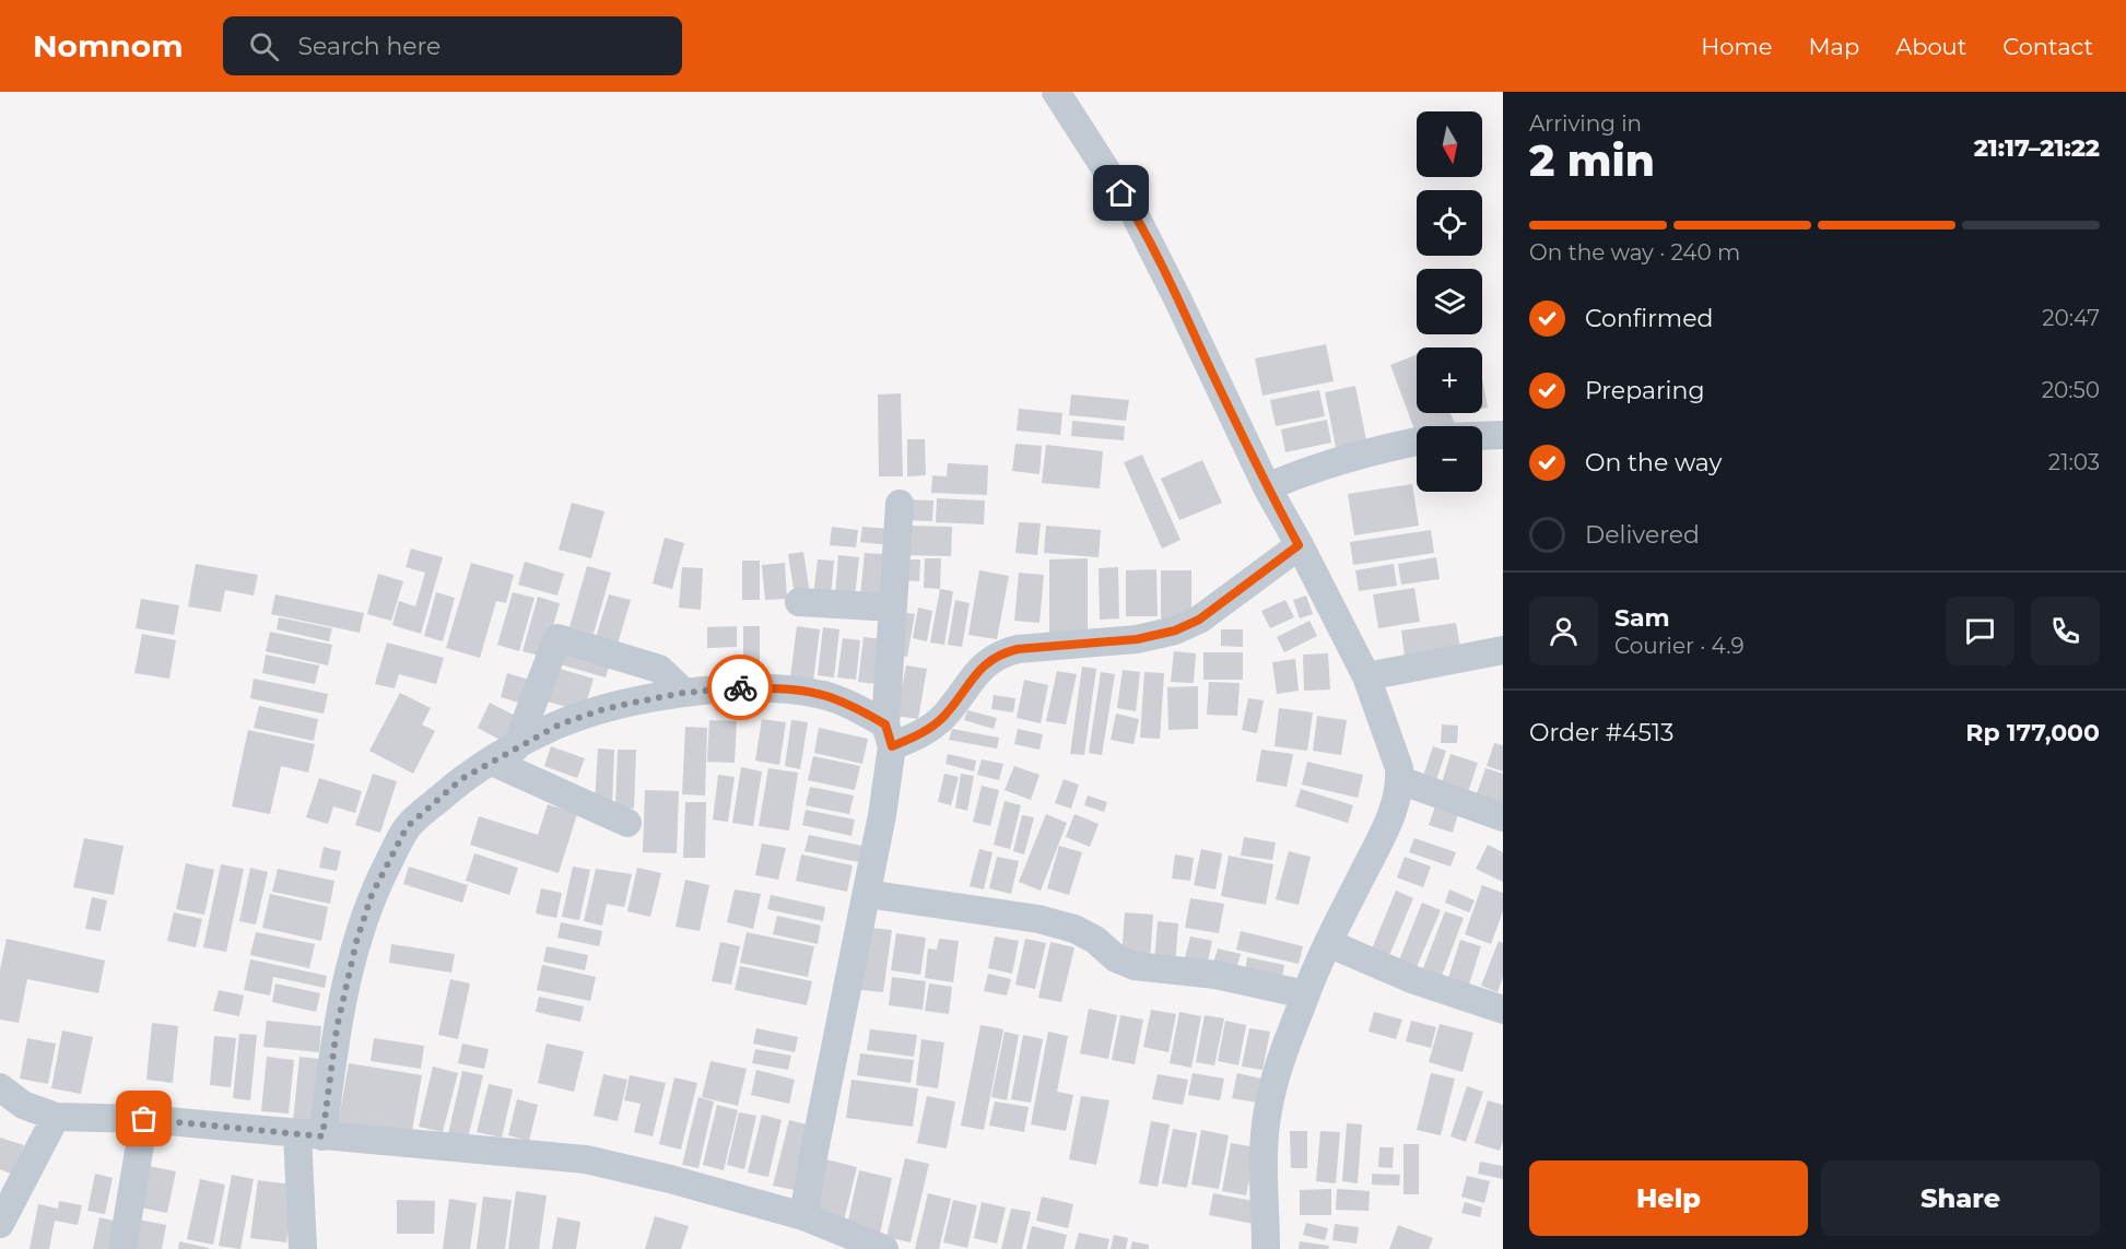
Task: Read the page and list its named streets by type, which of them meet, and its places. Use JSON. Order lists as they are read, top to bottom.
{
  "north": "bottom",
  "page": {
    "header": "Nomnom",
    "search": "Search here",
    "nav": [
      "Home",
      "Map",
      "About",
      "Contact"
    ],
    "heading": ["2 min", "Arriving in", "21:17–21:22"],
    "panel": [
      "Sam",
      "Courier · 4.9",
      "Order #4513",
      "Rp 177,000"
    ],
    "map_buttons": ["+", "−"],
    "bar": "On the way · 240 m",
    "list": [
      ["Confirmed", "20:47"],
      ["Preparing", "20:50"],
      ["On the way", "21:03"],
      "Delivered"
    ],
    "buttons": ["Help", "Share"]
  }
}
